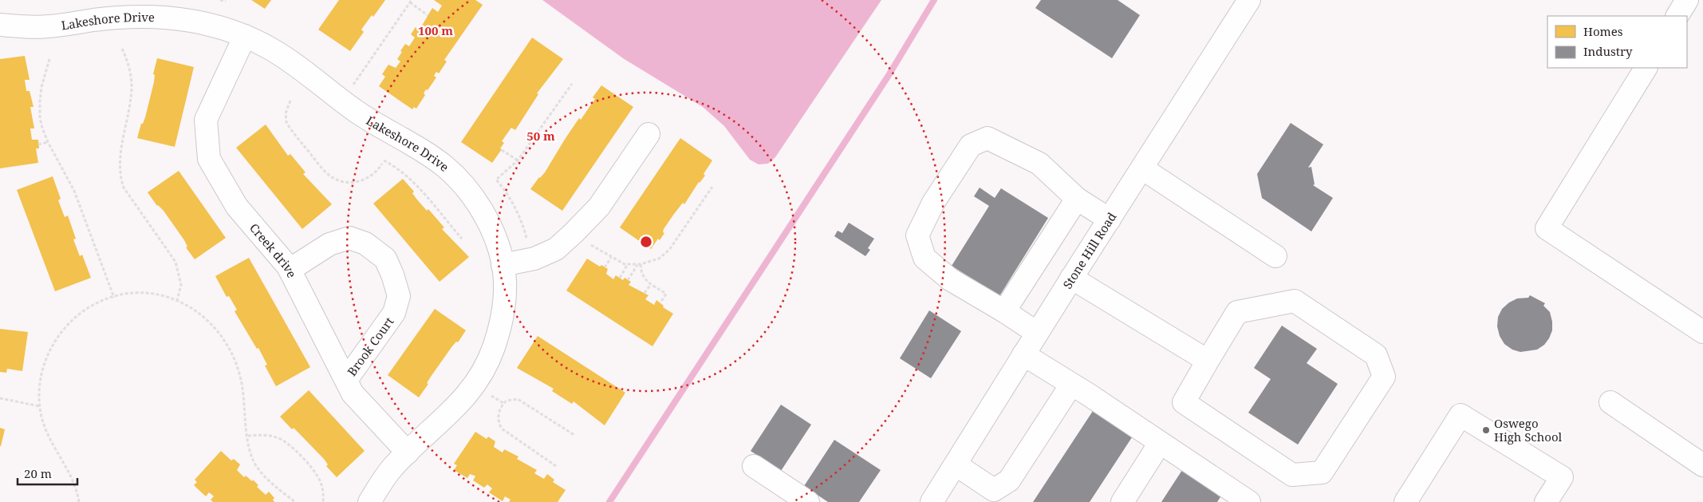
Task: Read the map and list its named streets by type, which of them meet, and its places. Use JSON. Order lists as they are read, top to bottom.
{
  "streets": {
    "street": [
      "Lakeshore Drive",
      "Stone Hill Road",
      "Creek drive",
      "Brook Court"
    ]
  },
  "crossings": [
    ["Lakeshore Drive", "Creek drive"],
    ["Creek drive", "Brook Court"]
  ],
  "places": ["Oswego High School"],
  "legend": ["Homes", "Industry"],
  "scale_bar": "20 m",
  "rings": ["100 m", "50 m"]
}
